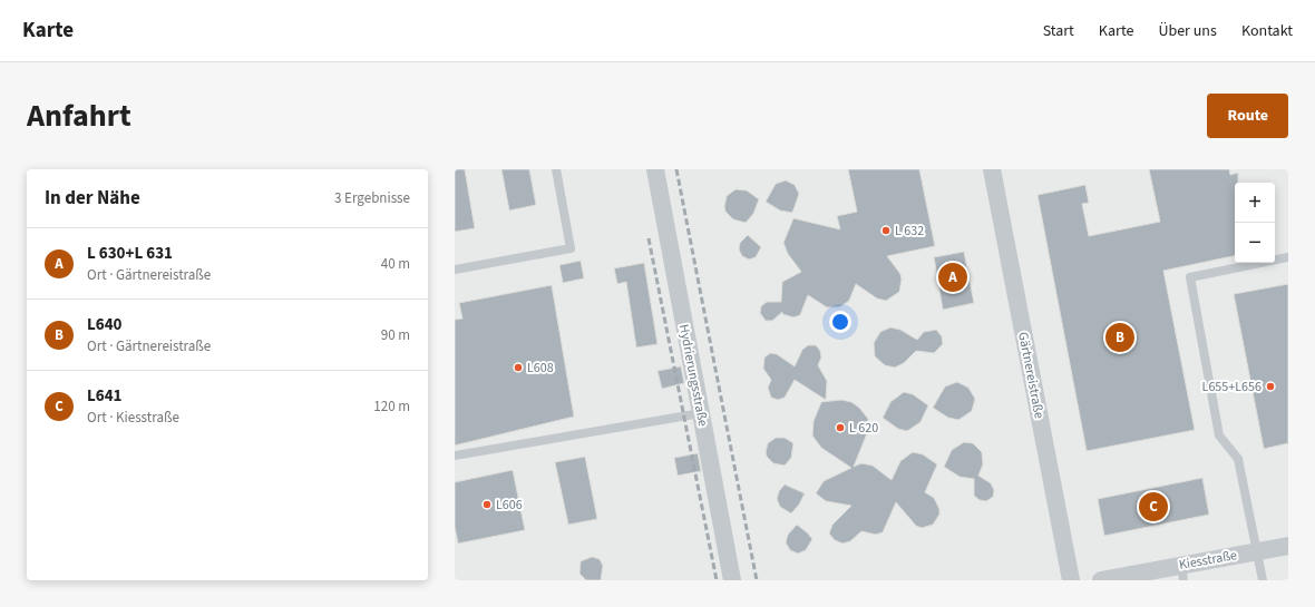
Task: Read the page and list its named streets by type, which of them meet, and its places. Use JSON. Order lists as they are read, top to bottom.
{
  "streets": {
    "street": ["Hydrierungsstraße", "Gärtnereistraße", "Kiesstraße"]
  },
  "places": [
    "L 632",
    "L608",
    "L655+L656",
    "L 620",
    "L606"
  ],
  "page": {
    "header": "Karte",
    "nav": [
      "Start",
      "Karte",
      "Über uns",
      "Kontakt"
    ],
    "title": "Anfahrt",
    "buttons": "Route",
    "heading": ["In der Nähe", "3 Ergebnisse"],
    "map_buttons": ["+", "−"],
    "list": [
      {
        "mark": "A",
        "name": "L 630+L 631",
        "note": "Ort · Gärtnereistraße",
        "value": "40 m"
      },
      {
        "mark": "B",
        "name": "L640",
        "note": "Ort · Gärtnereistraße",
        "value": "90 m"
      },
      {
        "mark": "C",
        "name": "L641",
        "note": "Ort · Kiesstraße",
        "value": "120 m"
      }
    ],
    "pins": ["A", "B", "C"]
  }
}
